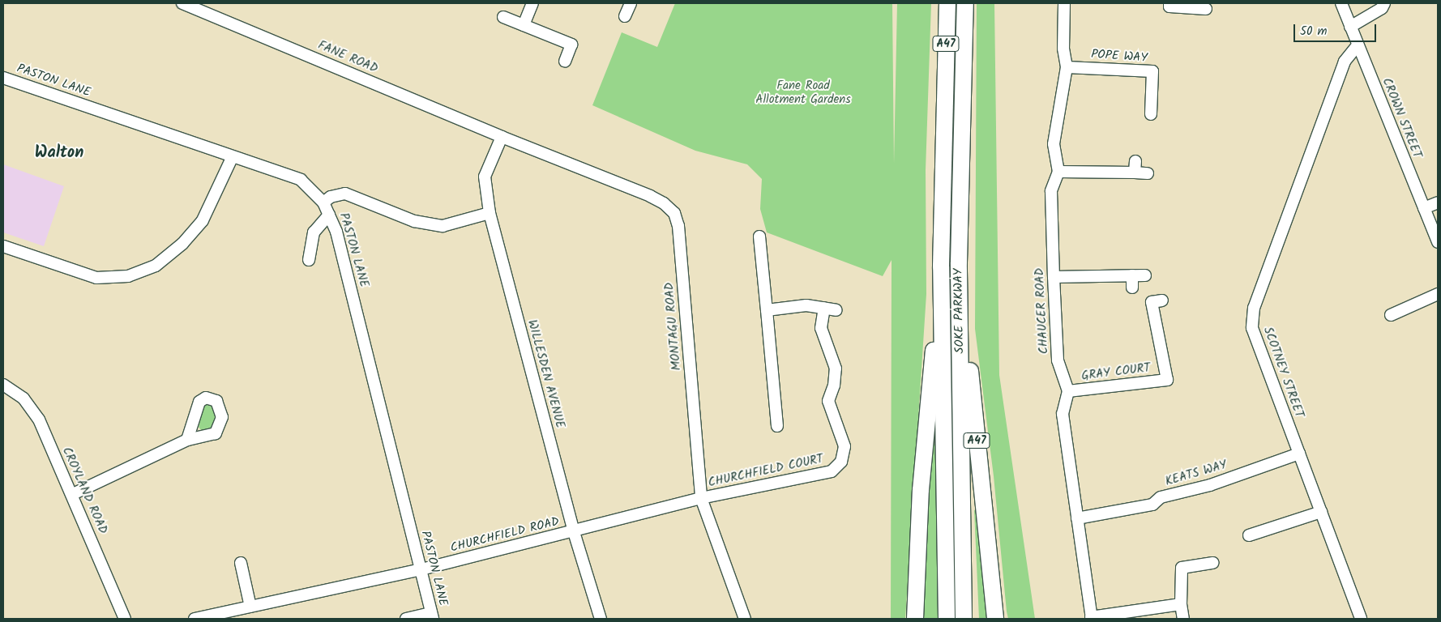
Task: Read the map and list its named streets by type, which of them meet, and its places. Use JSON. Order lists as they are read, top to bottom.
{
  "streets": {
    "highway": ["A47", "SOKE PARKWAY"],
    "street": [
      "POPE WAY",
      "FANE ROAD",
      "PASTON LANE",
      "CROWN STREET",
      "CHAUCER ROAD",
      "MONTAGU ROAD",
      "GRAY COURT",
      "SCOTNEY STREET",
      "WILLESDEN AVENUE",
      "CHURCHFIELD COURT",
      "KEATS WAY",
      "CROYLAND ROAD",
      "CHURCHFIELD ROAD"
    ]
  },
  "crossings": [
    ["A47", "SOKE PARKWAY"],
    ["FANE ROAD", "MONTAGU ROAD"],
    ["FANE ROAD", "WILLESDEN AVENUE"],
    ["PASTON LANE", "CHURCHFIELD ROAD"],
    ["CROWN STREET", "SCOTNEY STREET"],
    ["CHAUCER ROAD", "GRAY COURT"],
    ["MONTAGU ROAD", "WILLESDEN AVENUE"],
    ["MONTAGU ROAD", "CHURCHFIELD COURT"],
    ["MONTAGU ROAD", "CHURCHFIELD ROAD"],
    ["SCOTNEY STREET", "KEATS WAY"],
    ["WILLESDEN AVENUE", "CHURCHFIELD ROAD"],
    ["CHURCHFIELD COURT", "CHURCHFIELD ROAD"]
  ],
  "districts": ["Walton"],
  "parks": ["Fane Road Allotment Gardens"],
  "scale_bar": "50 m"
}
